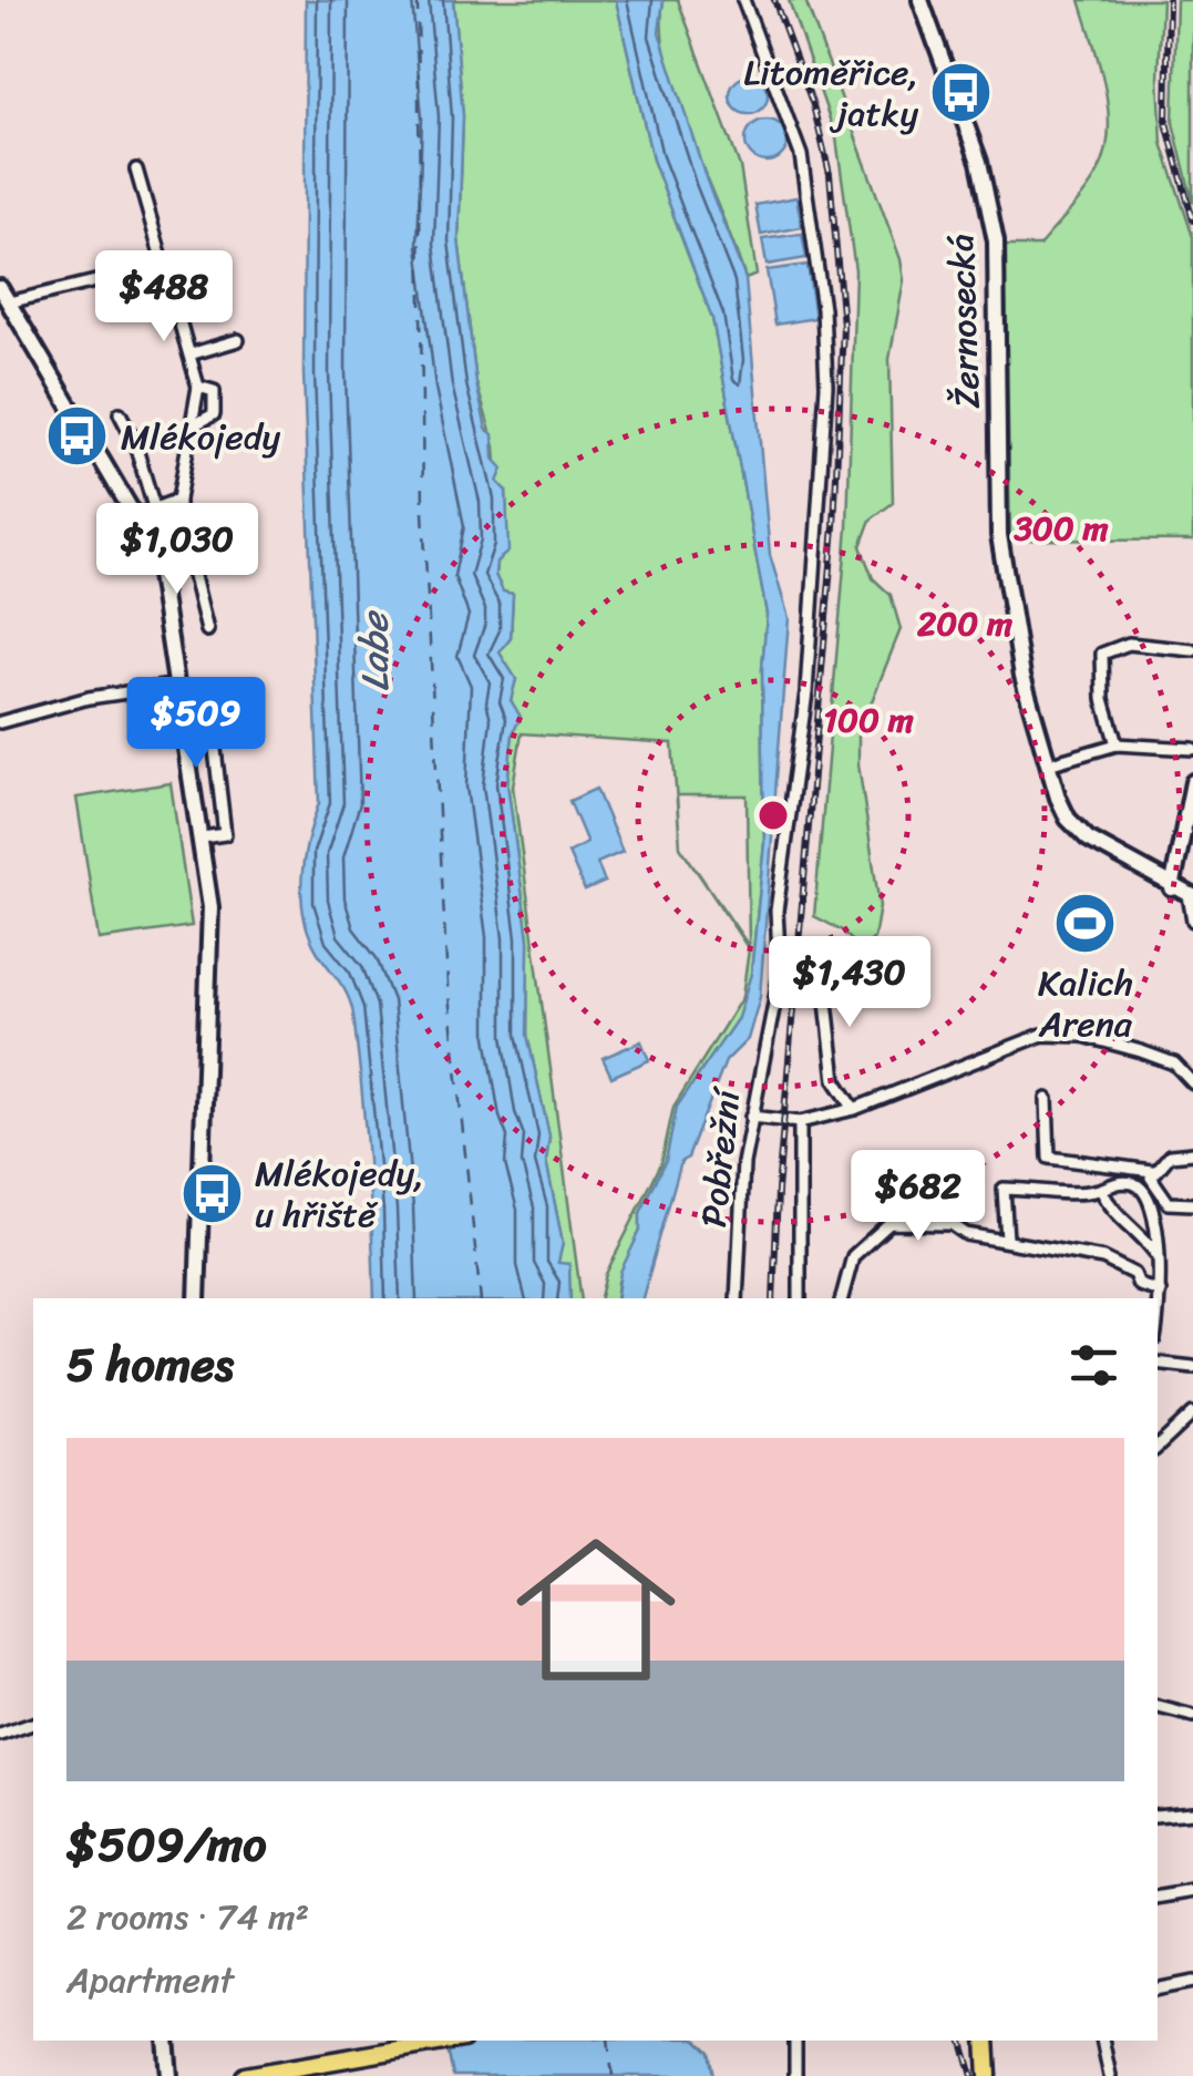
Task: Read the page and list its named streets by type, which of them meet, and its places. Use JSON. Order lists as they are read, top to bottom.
{
  "streets": {
    "street": ["Žernosecká", "Pobřežní"]
  },
  "water": ["Labe"],
  "places": {
    "bus stop": ["Litoměřice, jatky", "Mlékojedy", "Mlékojedy, u hřiště"],
    "sports": ["Kalich Arena"]
  },
  "page": {
    "price": [
      "$488",
      "$1,030",
      "$509",
      "$1,430",
      "$682"
    ],
    "heading": "5 homes",
    "list": [
      {
        "name": "$509/mo",
        "note": "2 rooms · 74 m² · Apartment"
      }
    ]
  },
  "rings": ["300 m", "200 m", "100 m"]
}
